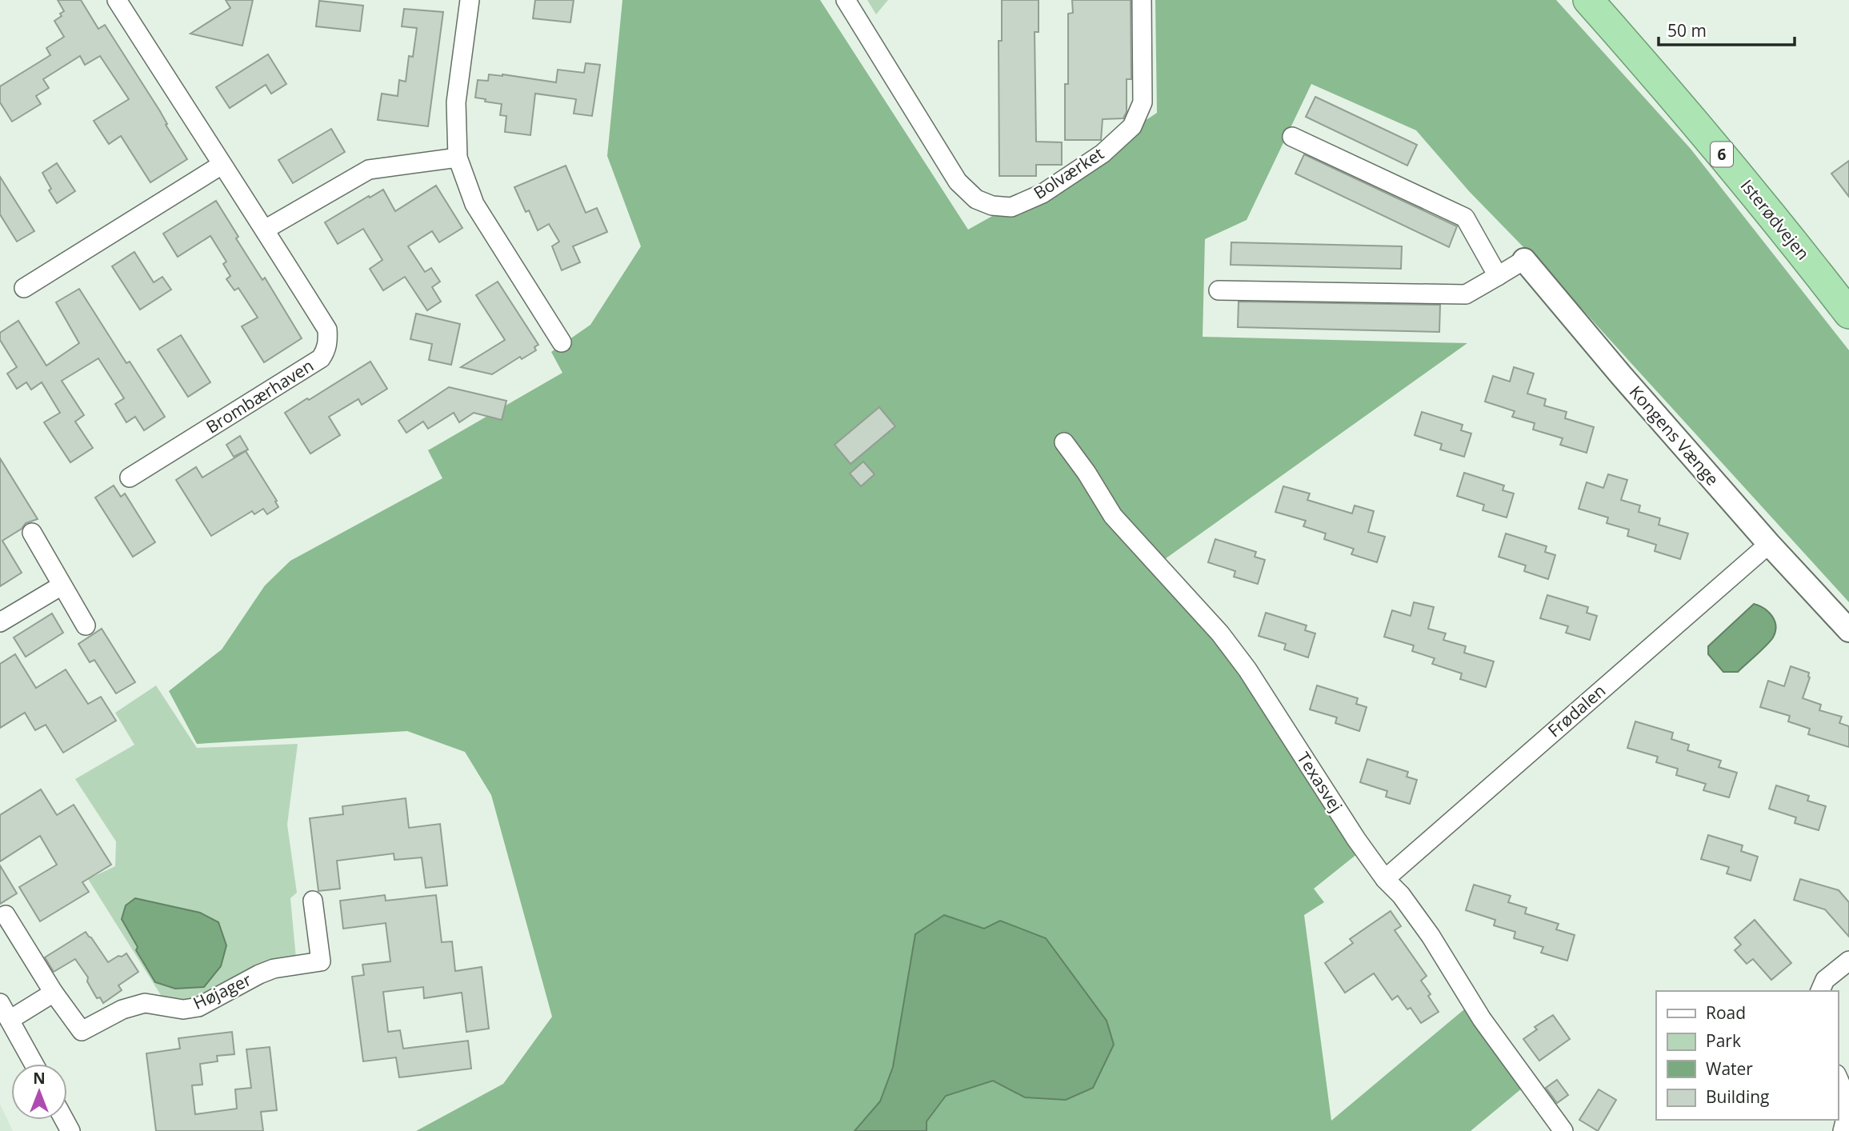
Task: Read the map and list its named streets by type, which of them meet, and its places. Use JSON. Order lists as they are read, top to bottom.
{
  "streets": {
    "highway": ["6", "Isterødvejen"],
    "street": [
      "Bolværket",
      "Brombærhaven",
      "Kongens Vænge",
      "Frødalen",
      "Texasvej",
      "Højager"
    ]
  },
  "crossings": [
    ["Kongens Vænge", "Frødalen"],
    ["Frødalen", "Texasvej"]
  ],
  "legend": [
    "Road",
    "Park",
    "Water",
    "Building"
  ],
  "scale_bar": "50 m",
  "north": "top"
}
